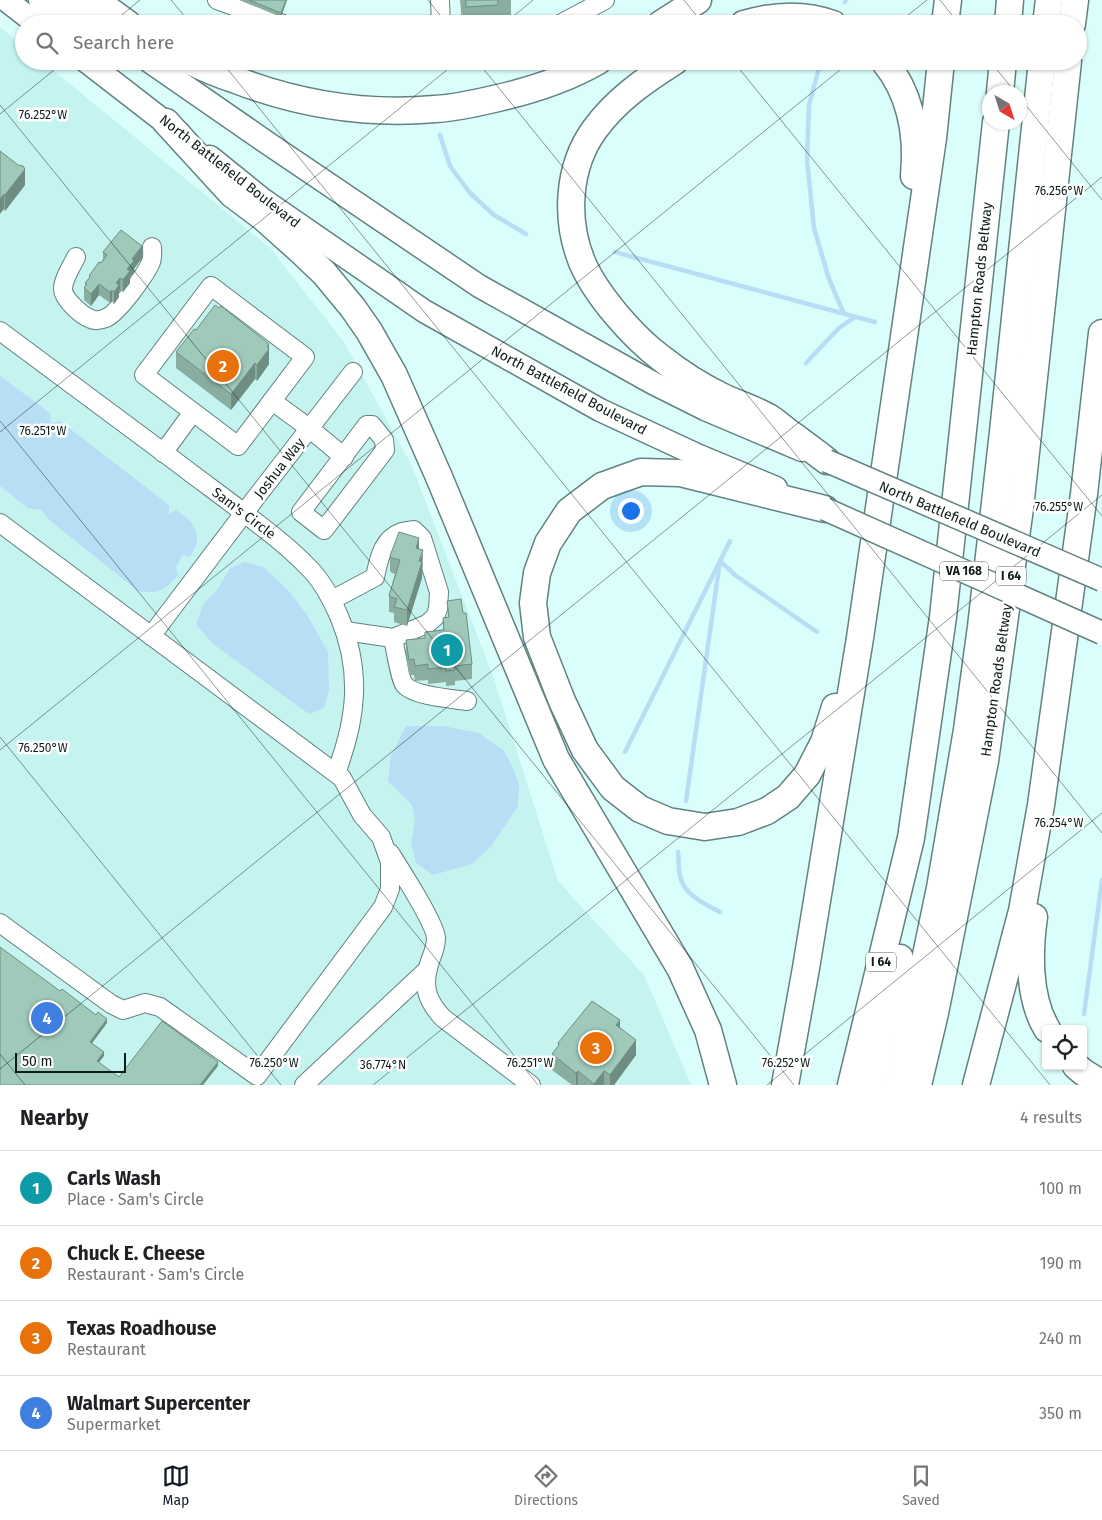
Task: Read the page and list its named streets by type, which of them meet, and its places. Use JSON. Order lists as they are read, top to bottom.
{
  "streets": {
    "highway": ["Hampton Roads Beltway", "I 64"],
    "main road": ["North Battlefield Boulevard", "VA 168"],
    "street": ["Joshua Way", "Sam's Circle"]
  },
  "crossings": [
    ["Joshua Way", "Sam's Circle"]
  ],
  "scale_bar": "50 m",
  "north": "bottom right",
  "page": {
    "search": "Search here",
    "pins": [
      "2",
      "1",
      "4",
      "3"
    ],
    "scale": "50 m",
    "heading": ["Nearby", "4 results"],
    "list": [
      {
        "mark": "1",
        "name": "Carls Wash",
        "note": "Place · Sam's Circle",
        "value": "100 m"
      },
      {
        "mark": "2",
        "name": "Chuck E. Cheese",
        "note": "Restaurant · Sam's Circle",
        "value": "190 m"
      },
      {
        "mark": "3",
        "name": "Texas Roadhouse",
        "note": "Restaurant",
        "value": "240 m"
      },
      {
        "mark": "4",
        "name": "Walmart Supercenter",
        "note": "Supermarket",
        "value": "350 m"
      }
    ],
    "nav": ["Map", "Directions", "Saved"]
  },
  "coordinates": [
    "76.252°W",
    "76.256°W",
    "76.251°W",
    "76.255°W",
    "76.250°W",
    "76.254°W",
    "36.774°N"
  ]
}
